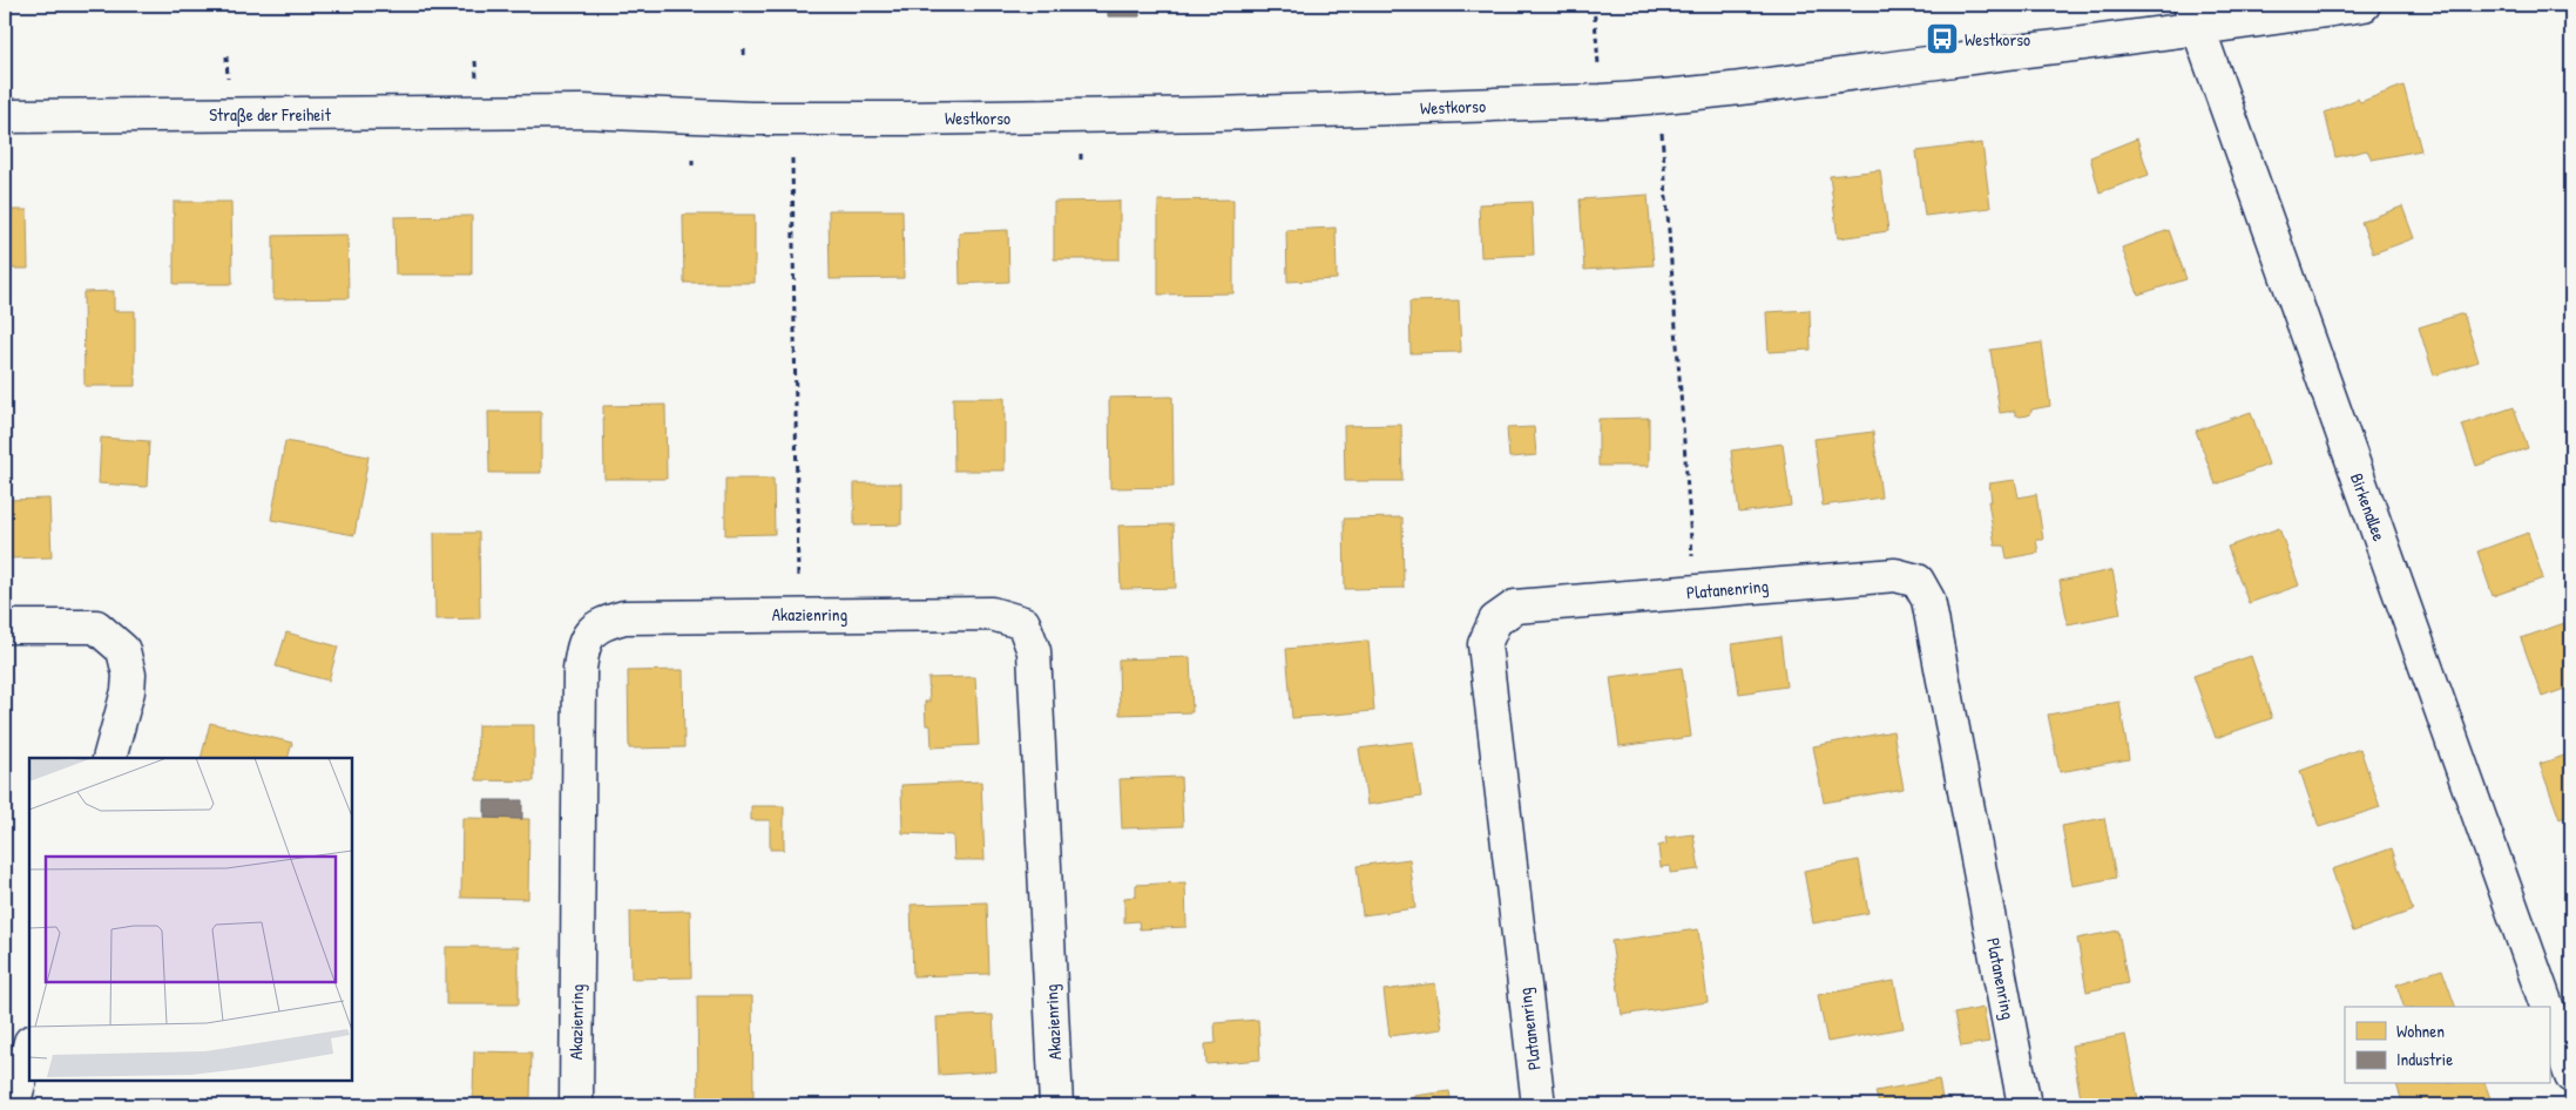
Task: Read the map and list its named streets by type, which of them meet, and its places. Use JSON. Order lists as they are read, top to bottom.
{
  "streets": {
    "street": [
      "Westkorso",
      "Straße der Freiheit",
      "Birkenallee",
      "Platanenring",
      "Akazienring"
    ]
  },
  "crossings": [
    ["Westkorso", "Straße der Freiheit"],
    ["Westkorso", "Birkenallee"]
  ],
  "places": {
    "bus stop": ["Westkorso"]
  },
  "legend": ["Wohnen", "Industrie"]
}
